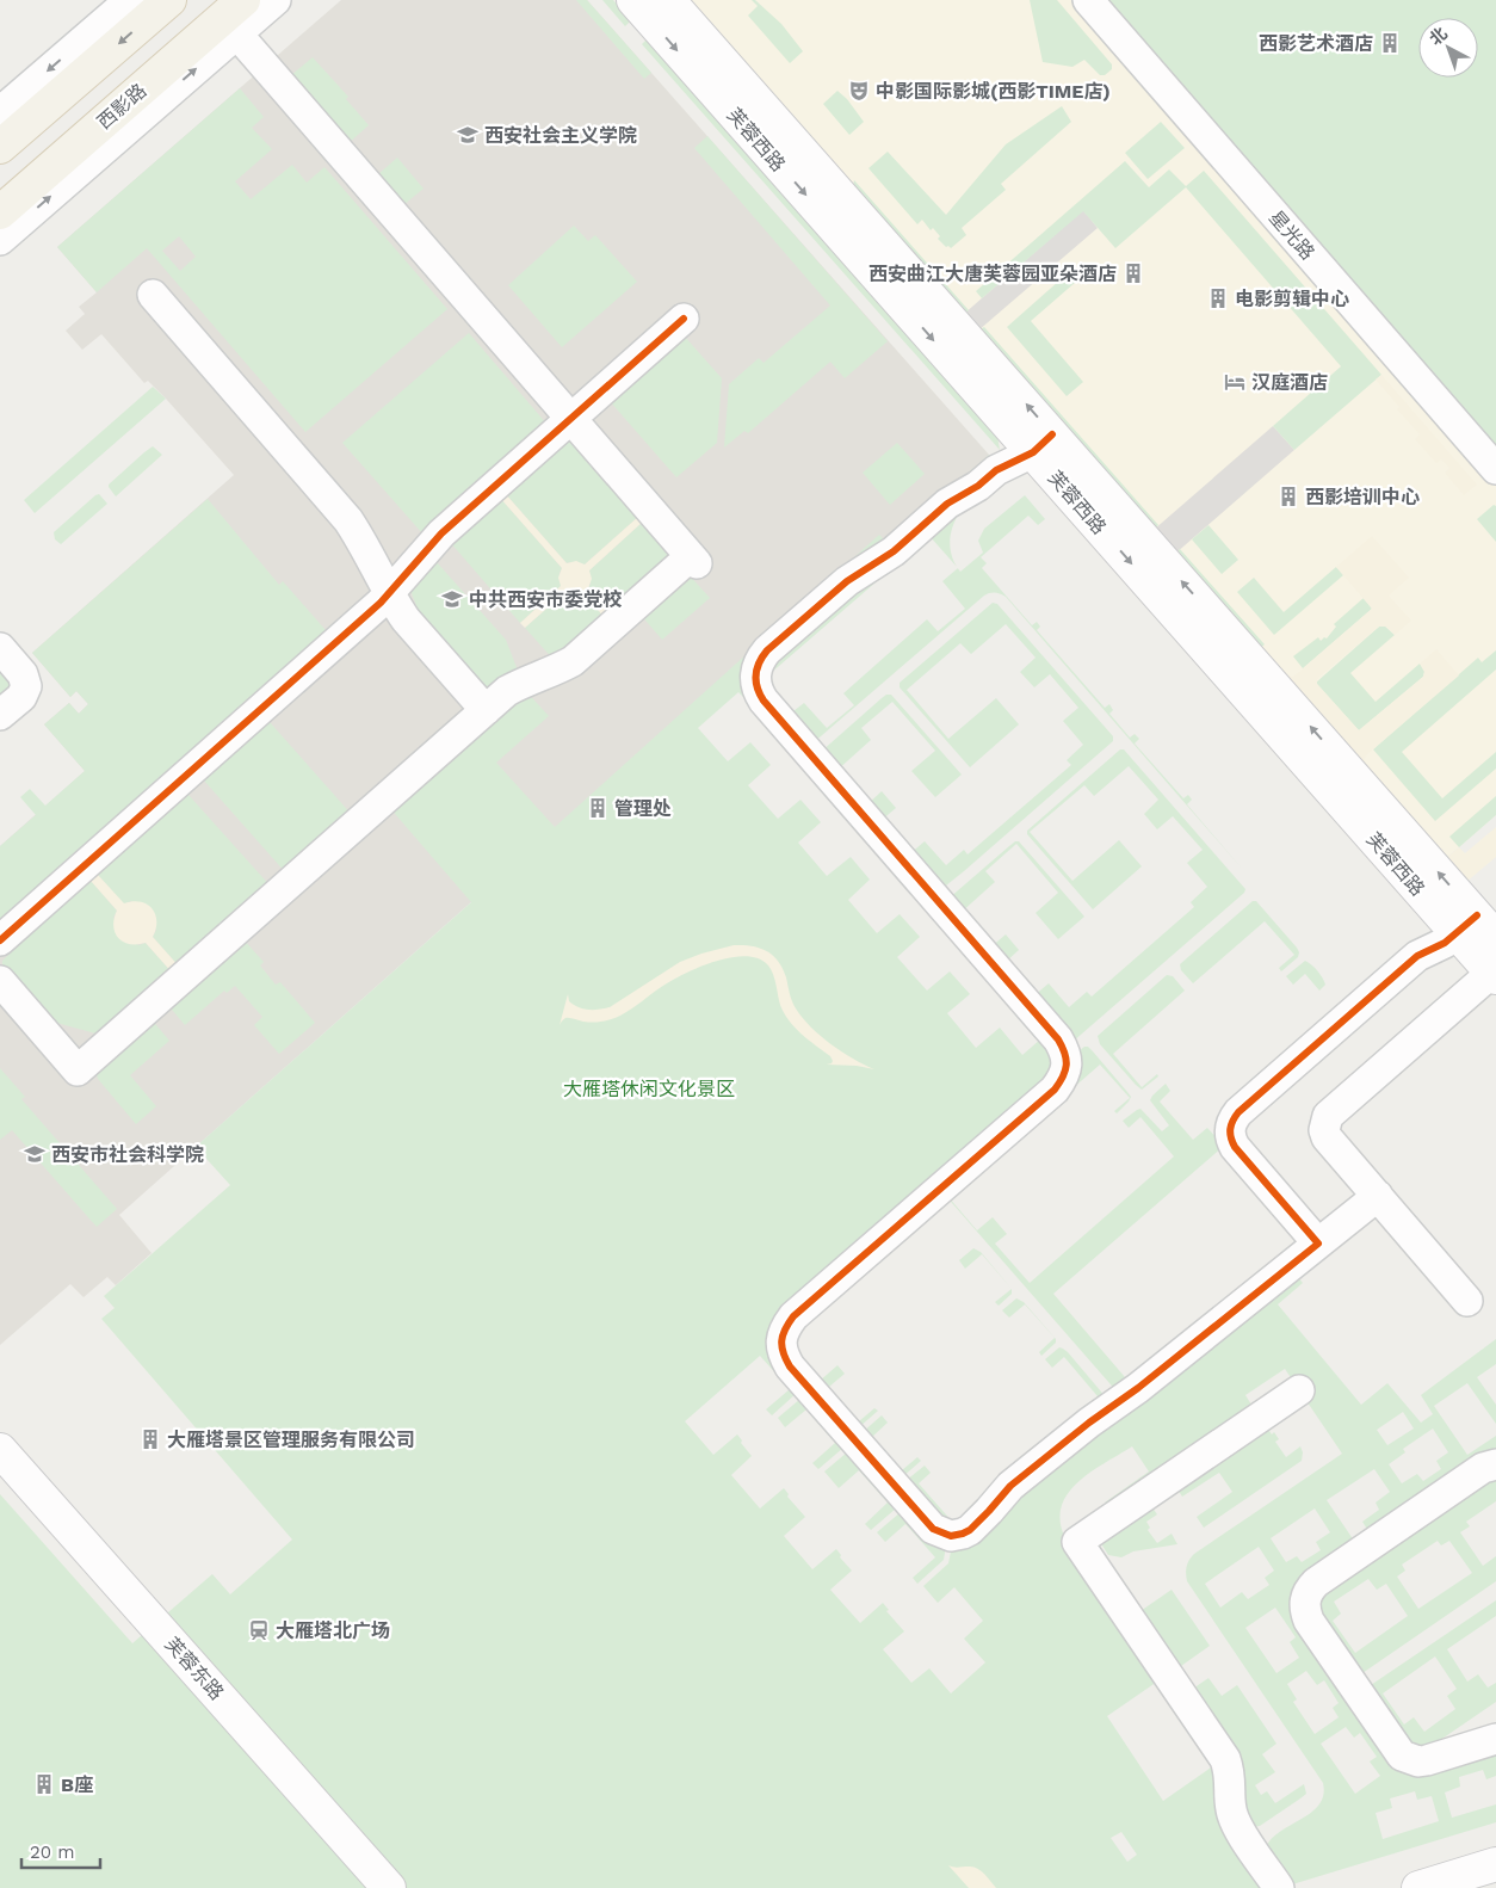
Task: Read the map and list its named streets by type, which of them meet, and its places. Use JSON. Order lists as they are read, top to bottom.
{
  "streets": {
    "main road": ["西影路", "芙蓉西路", "芙蓉东路"],
    "street": ["星光路"]
  },
  "parks": ["大雁塔休闲文化景区"],
  "places": {
    "building": [
      "西影艺术酒店",
      "西安曲江大唐芙蓉园亚朵酒店",
      "电影剪辑中心",
      "西影培训中心",
      "管理处",
      "大雁塔景区管理服务有限公司",
      "B座"
    ],
    "theatre": ["中影国际影城(西影TIME店)"],
    "school or university": ["西安社会主义学院", "中共西安市委党校", "西安市社会科学院"],
    "hotel": ["汉庭酒店"],
    "station": ["大雁塔北广场"]
  },
  "scale_bar": "20 m",
  "north": "top left"
}
